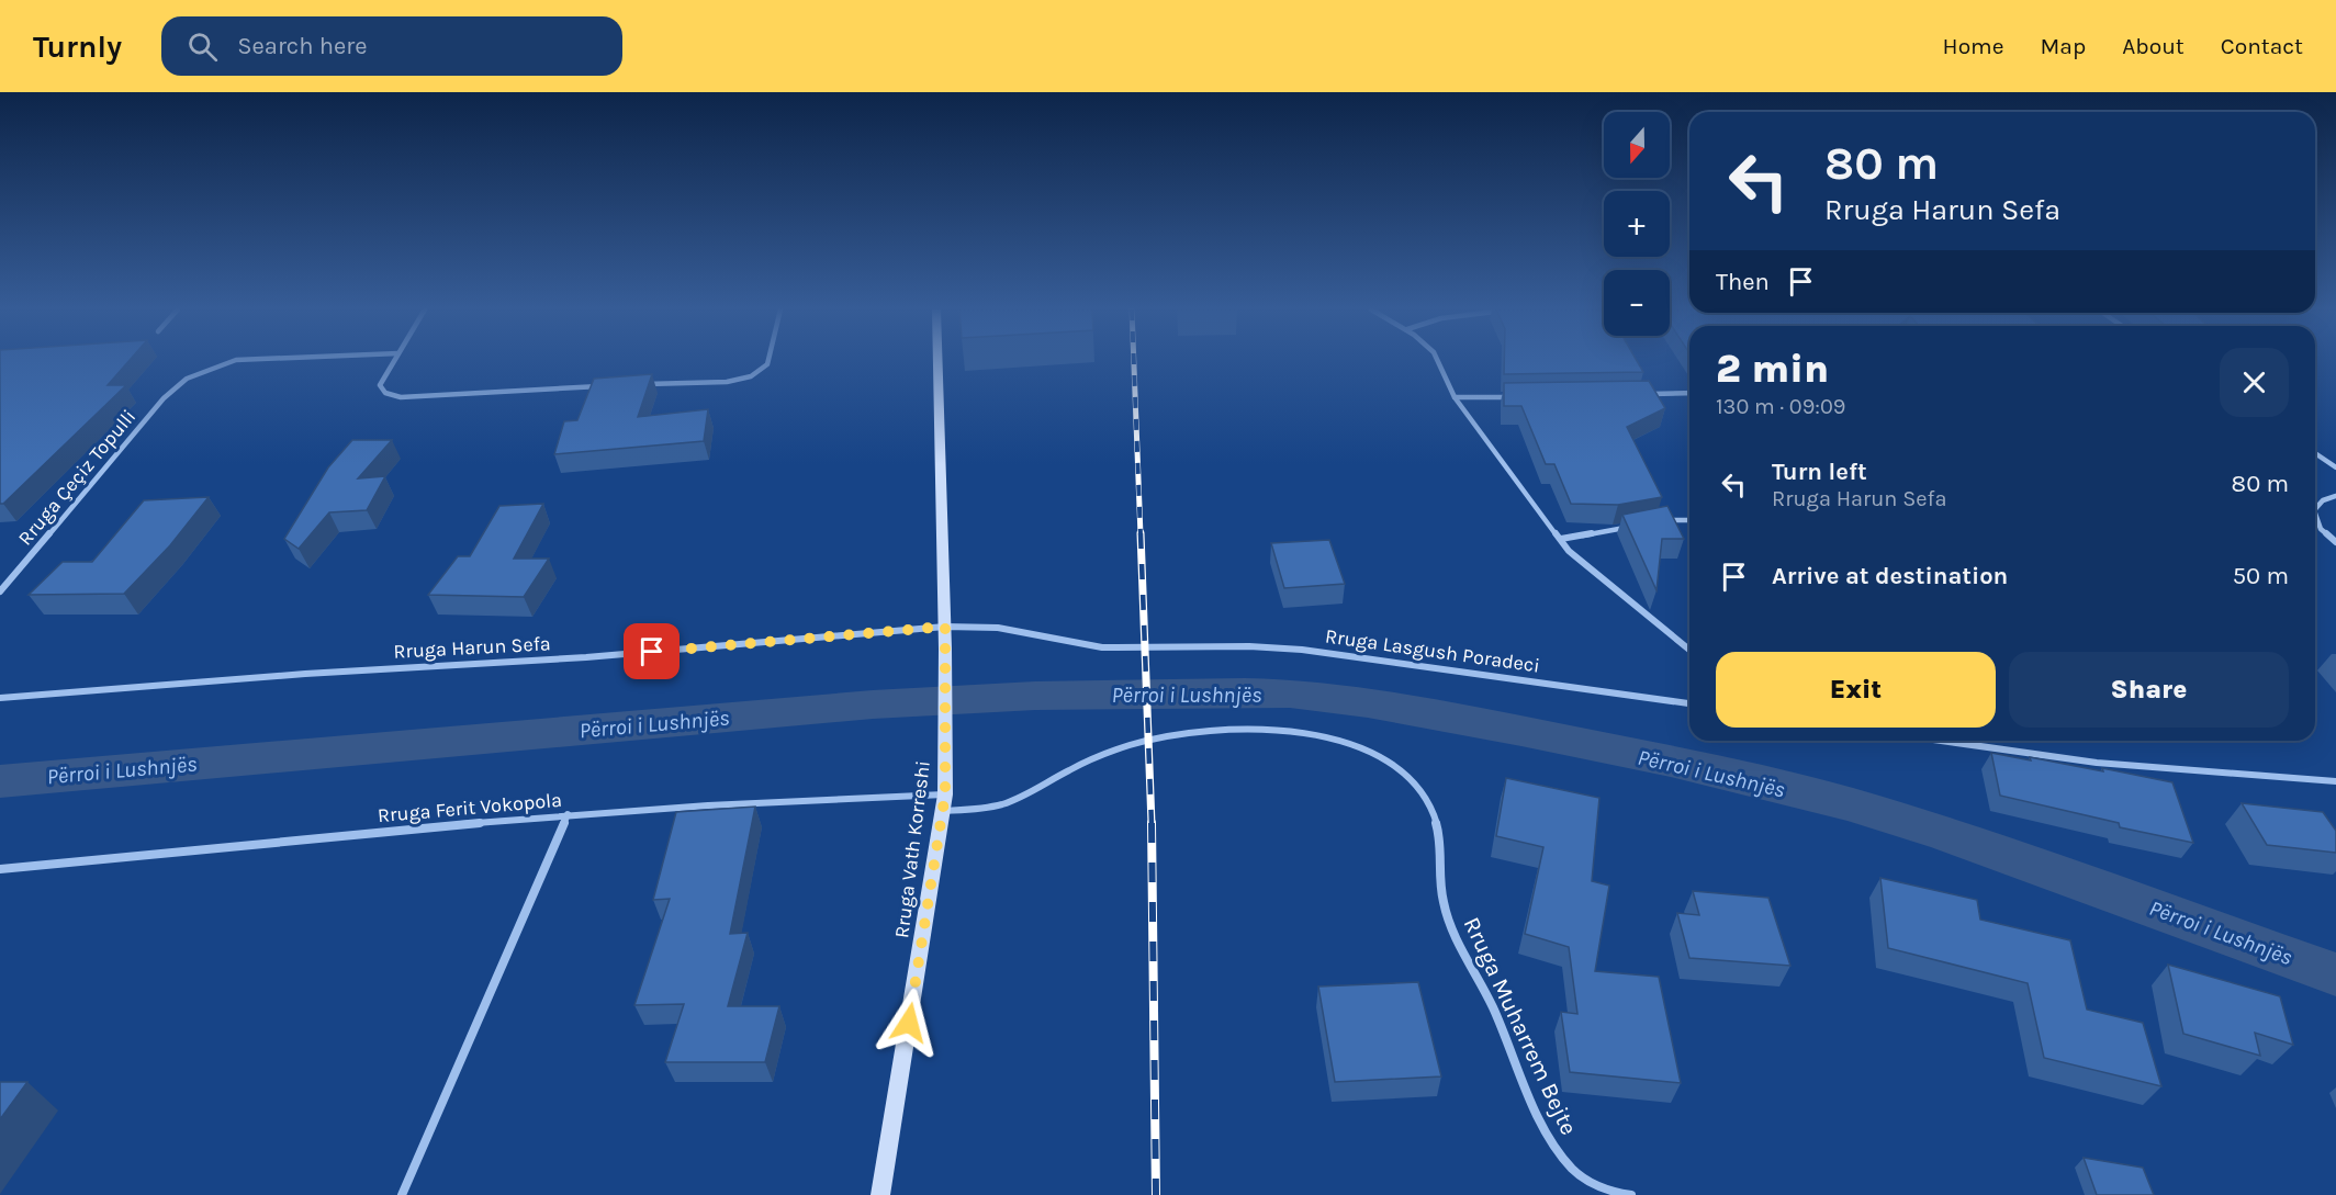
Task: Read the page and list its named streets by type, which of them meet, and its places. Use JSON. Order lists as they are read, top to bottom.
{
  "streets": {
    "main road": ["Rruga Vath Korreshi"],
    "street": [
      "Rruga Çeçiz Topulli",
      "Rruga Harun Sefa",
      "Rruga Lasgush Poradeci",
      "Rruga Ferit Vokopola",
      "Rruga Muharrem Bejte"
    ]
  },
  "crossings": [
    ["Rruga Harun Sefa", "Rruga Lasgush Poradeci"],
    ["Rruga Harun Sefa", "Rruga Vath Korreshi"],
    ["Rruga Ferit Vokopola", "Rruga Vath Korreshi"],
    ["Rruga Ferit Vokopola", "Rruga Muharrem Bejte"],
    ["Rruga Vath Korreshi", "Rruga Muharrem Bejte"]
  ],
  "water": ["Përroi i Lushnjës"],
  "north": "bottom",
  "page": {
    "header": "Turnly",
    "search": "Search here",
    "nav": [
      "Home",
      "Map",
      "About",
      "Contact"
    ],
    "map_buttons": ["+", "−"],
    "turn": ["80 m", "Rruga Harun Sefa"],
    "then": "Then",
    "heading": ["2 min", "130 m · 09:09"],
    "list": [
      {
        "name": "Turn left",
        "note": "Rruga Harun Sefa",
        "value": "80 m"
      },
      {
        "name": "Arrive at destination",
        "value": "50 m"
      }
    ],
    "buttons": ["Exit", "Share"]
  }
}
